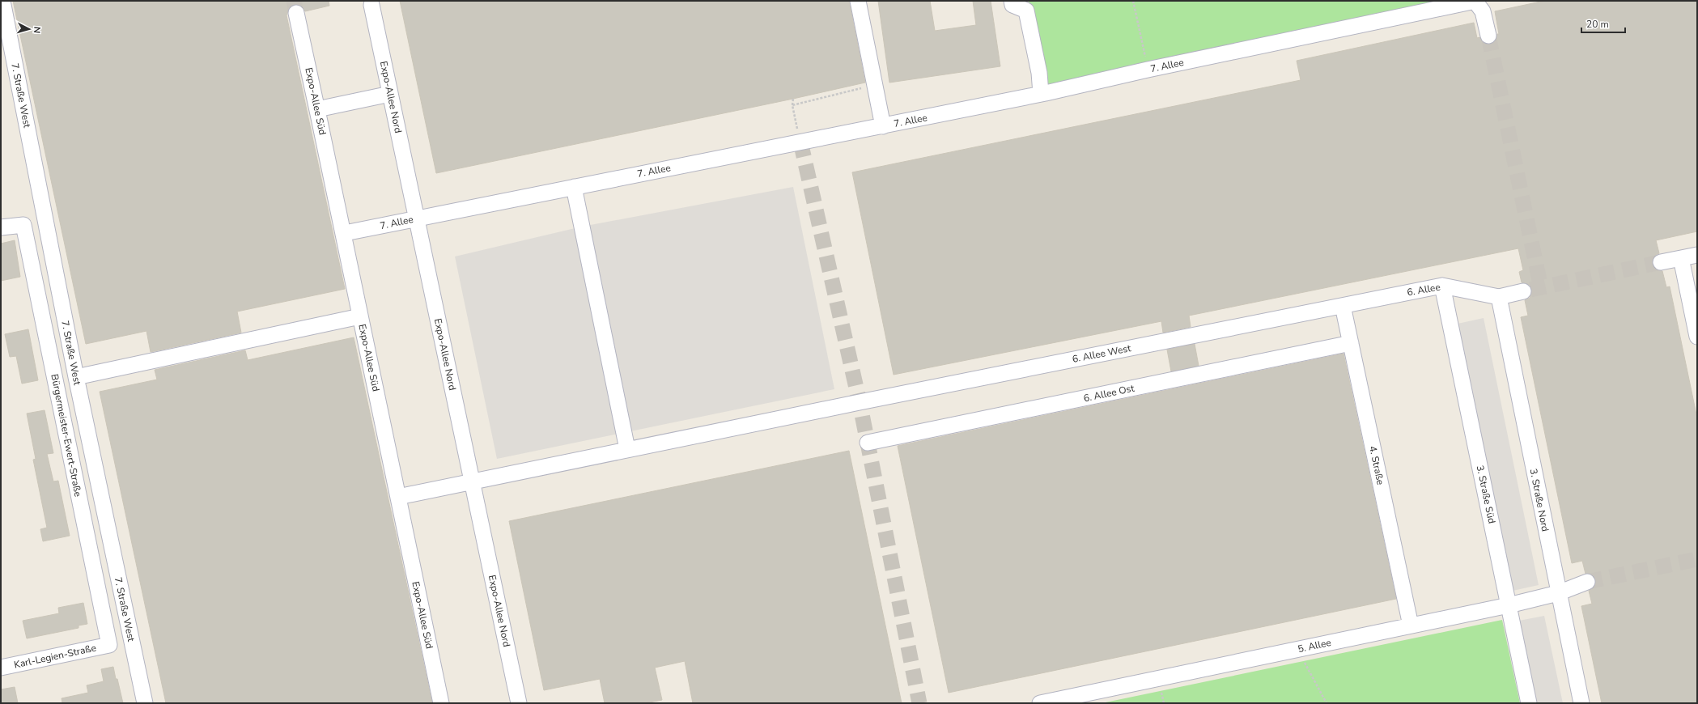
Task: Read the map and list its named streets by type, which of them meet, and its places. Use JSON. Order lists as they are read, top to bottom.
{
  "streets": {
    "street": [
      "7. Allee",
      "7. Straße West",
      "Expo-Allee Nord",
      "Expo-Allee Süd",
      "6. Allee",
      "6. Allee West",
      "6. Allee Ost",
      "Bürgermeister-Ewert-Straße",
      "4. Straße",
      "3. Straße Süd",
      "3. Straße Nord",
      "5. Allee",
      "Karl-Legien-Straße"
    ]
  },
  "crossings": [
    ["7. Allee", "Expo-Allee Nord"],
    ["7. Allee", "Expo-Allee Süd"],
    ["Expo-Allee Nord", "6. Allee West"],
    ["Expo-Allee Süd", "6. Allee West"],
    ["6. Allee", "6. Allee West"],
    ["6. Allee", "4. Straße"],
    ["6. Allee", "3. Straße Süd"],
    ["6. Allee", "3. Straße Nord"],
    ["6. Allee West", "4. Straße"],
    ["6. Allee Ost", "4. Straße"],
    ["Bürgermeister-Ewert-Straße", "Karl-Legien-Straße"],
    ["4. Straße", "5. Allee"],
    ["3. Straße Süd", "5. Allee"],
    ["3. Straße Nord", "5. Allee"]
  ],
  "scale_bar": "20 m",
  "north": "right"
}
